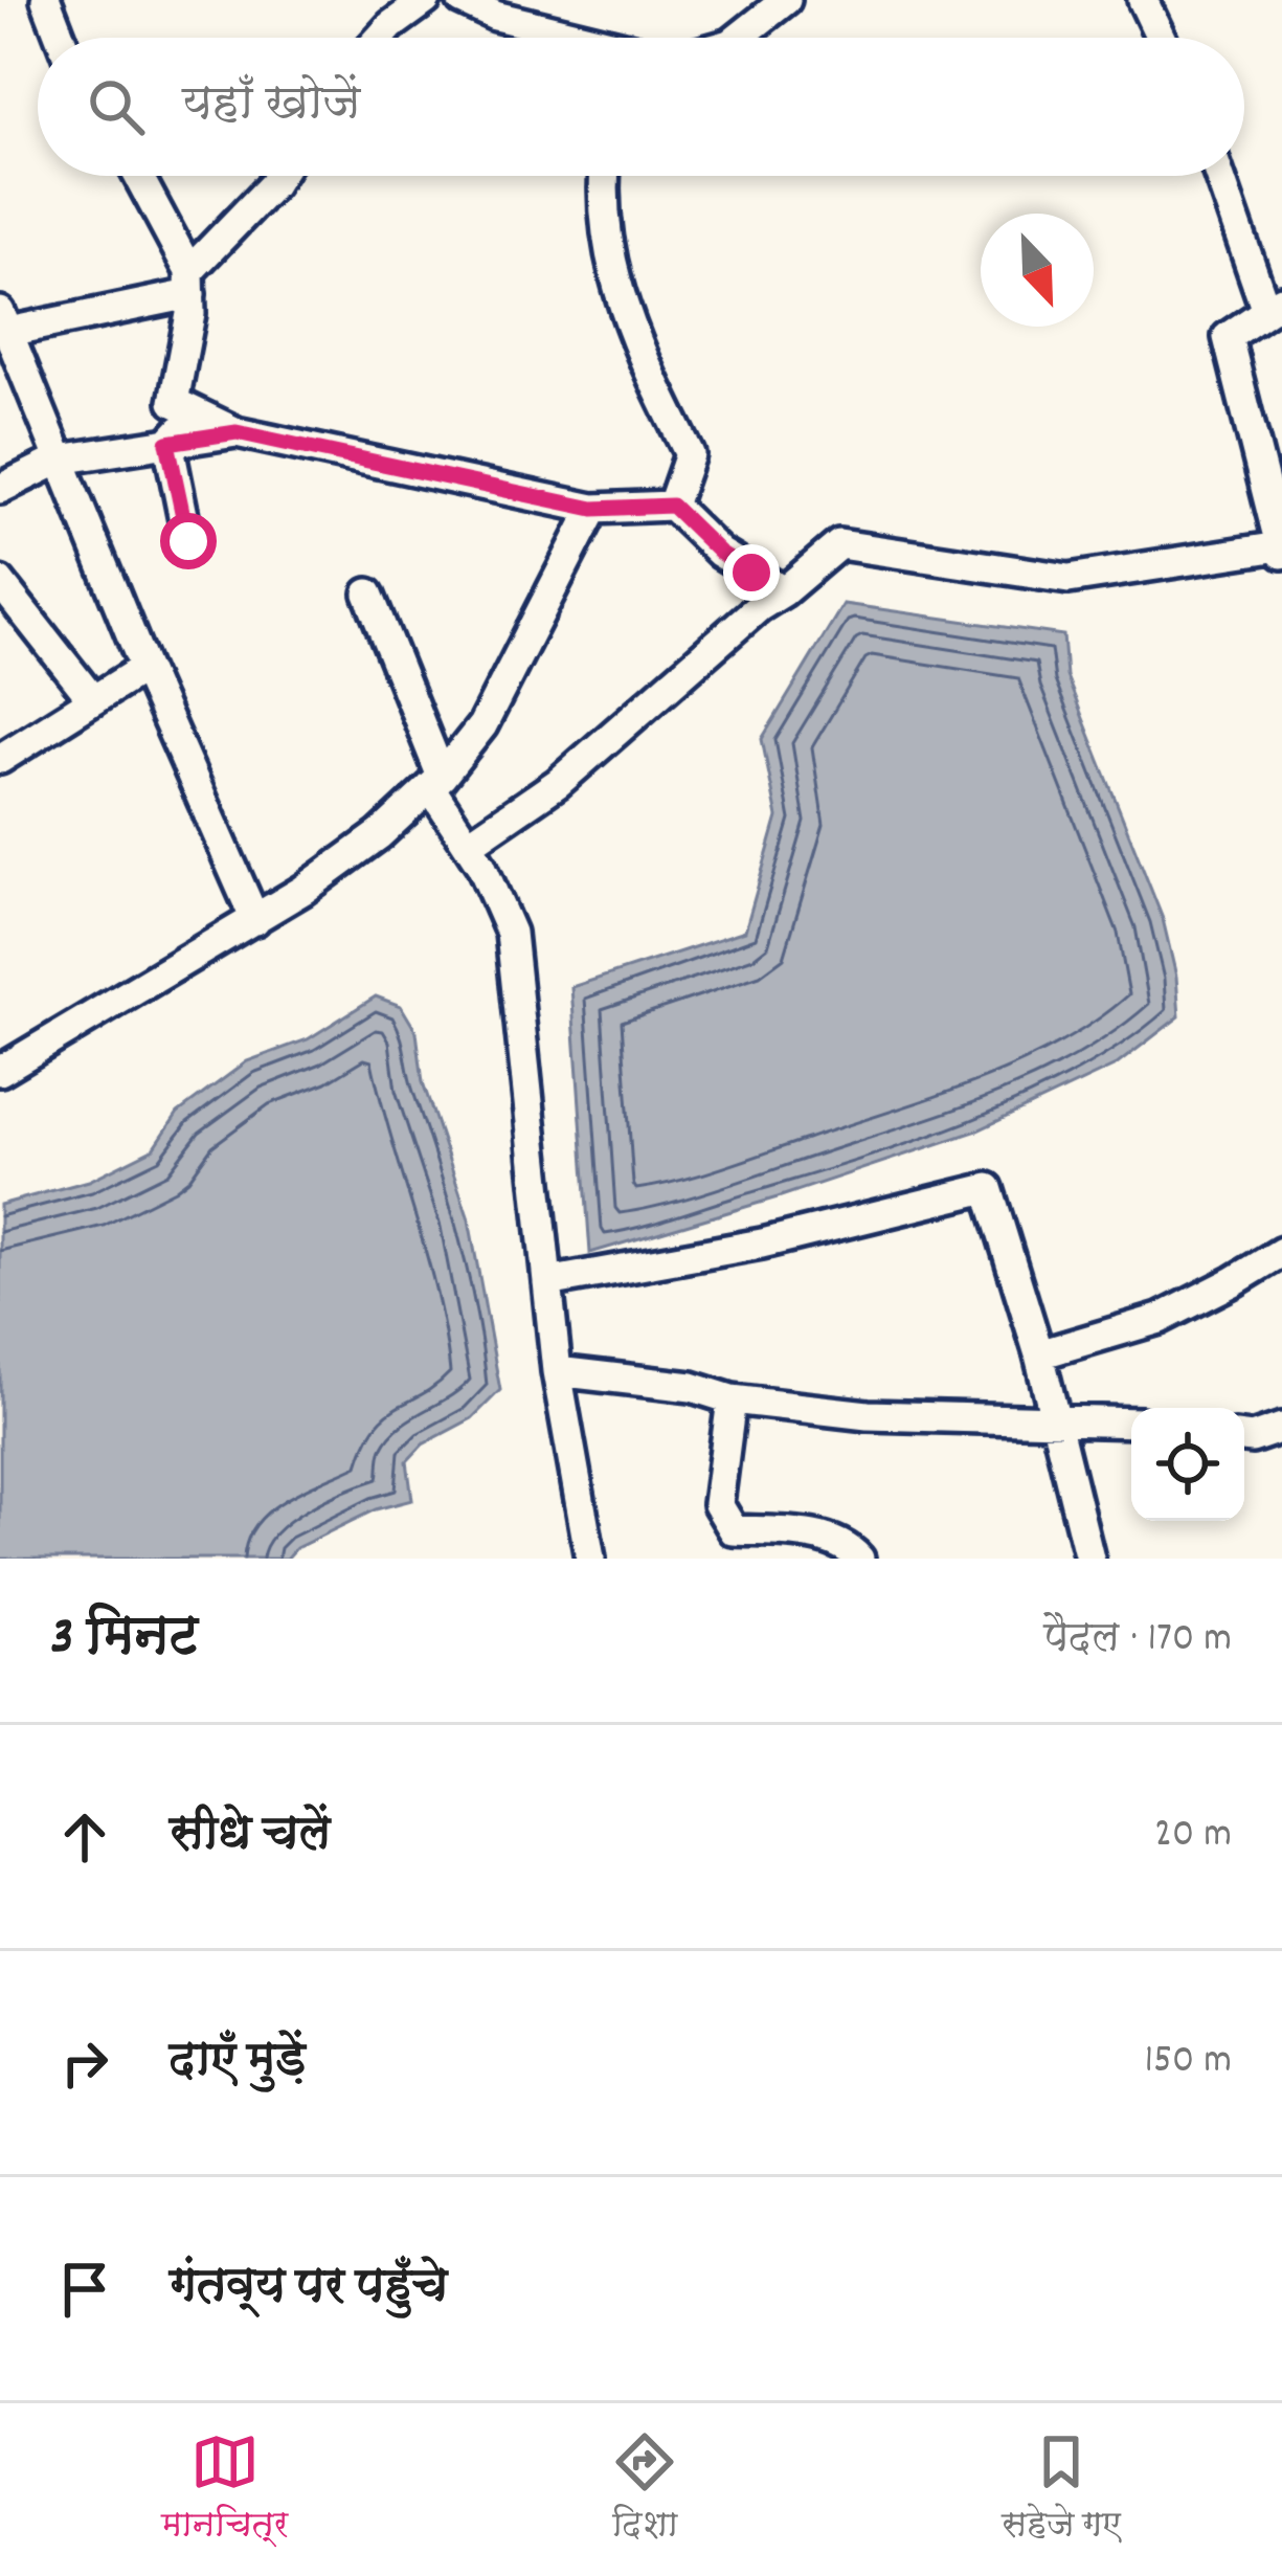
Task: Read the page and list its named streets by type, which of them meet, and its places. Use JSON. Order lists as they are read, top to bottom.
{
  "north": "bottom right",
  "page": {
    "search": "यहाँ खोजें",
    "heading": ["3 मिनट", "पैदल · 170 m"],
    "list": [
      ["सीधे चलें", "20 m"],
      ["दाएँ मुड़ें", "150 m"],
      "गंतव्य पर पहुँचे"
    ],
    "nav": ["मानचित्र", "दिशा", "सहेजे गए"]
  }
}
